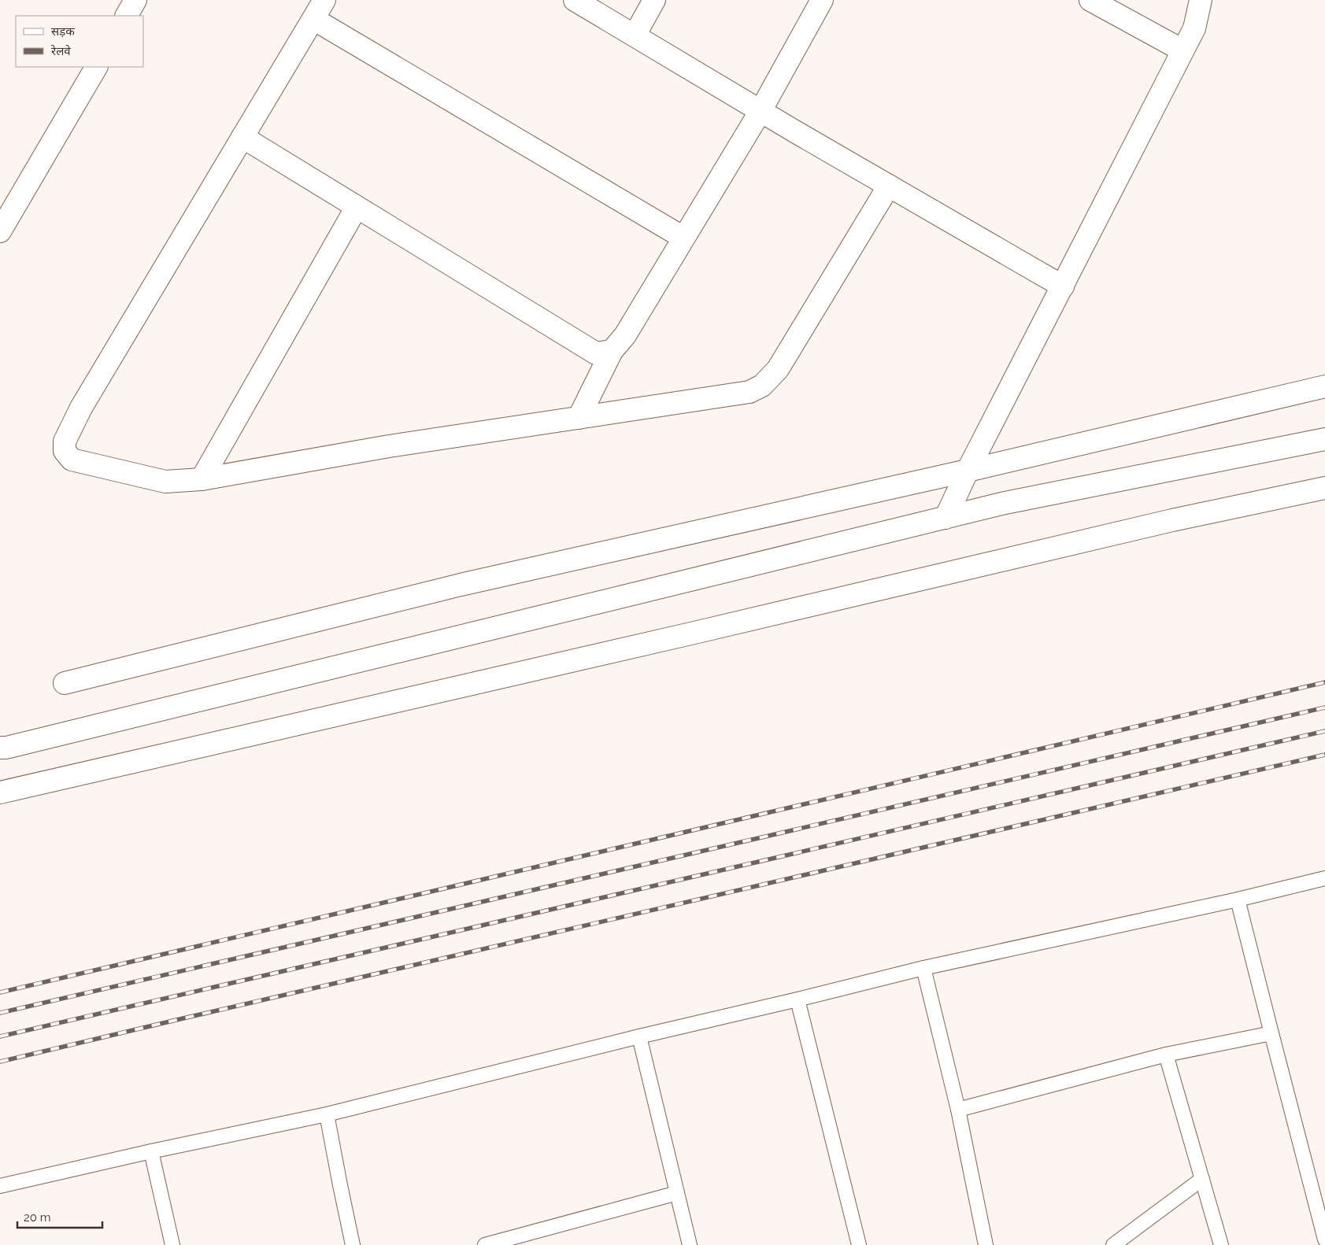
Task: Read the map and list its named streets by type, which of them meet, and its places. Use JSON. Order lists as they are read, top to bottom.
{
  "legend": ["सड़क", "रेलवे"],
  "scale_bar": "20 m"
}
